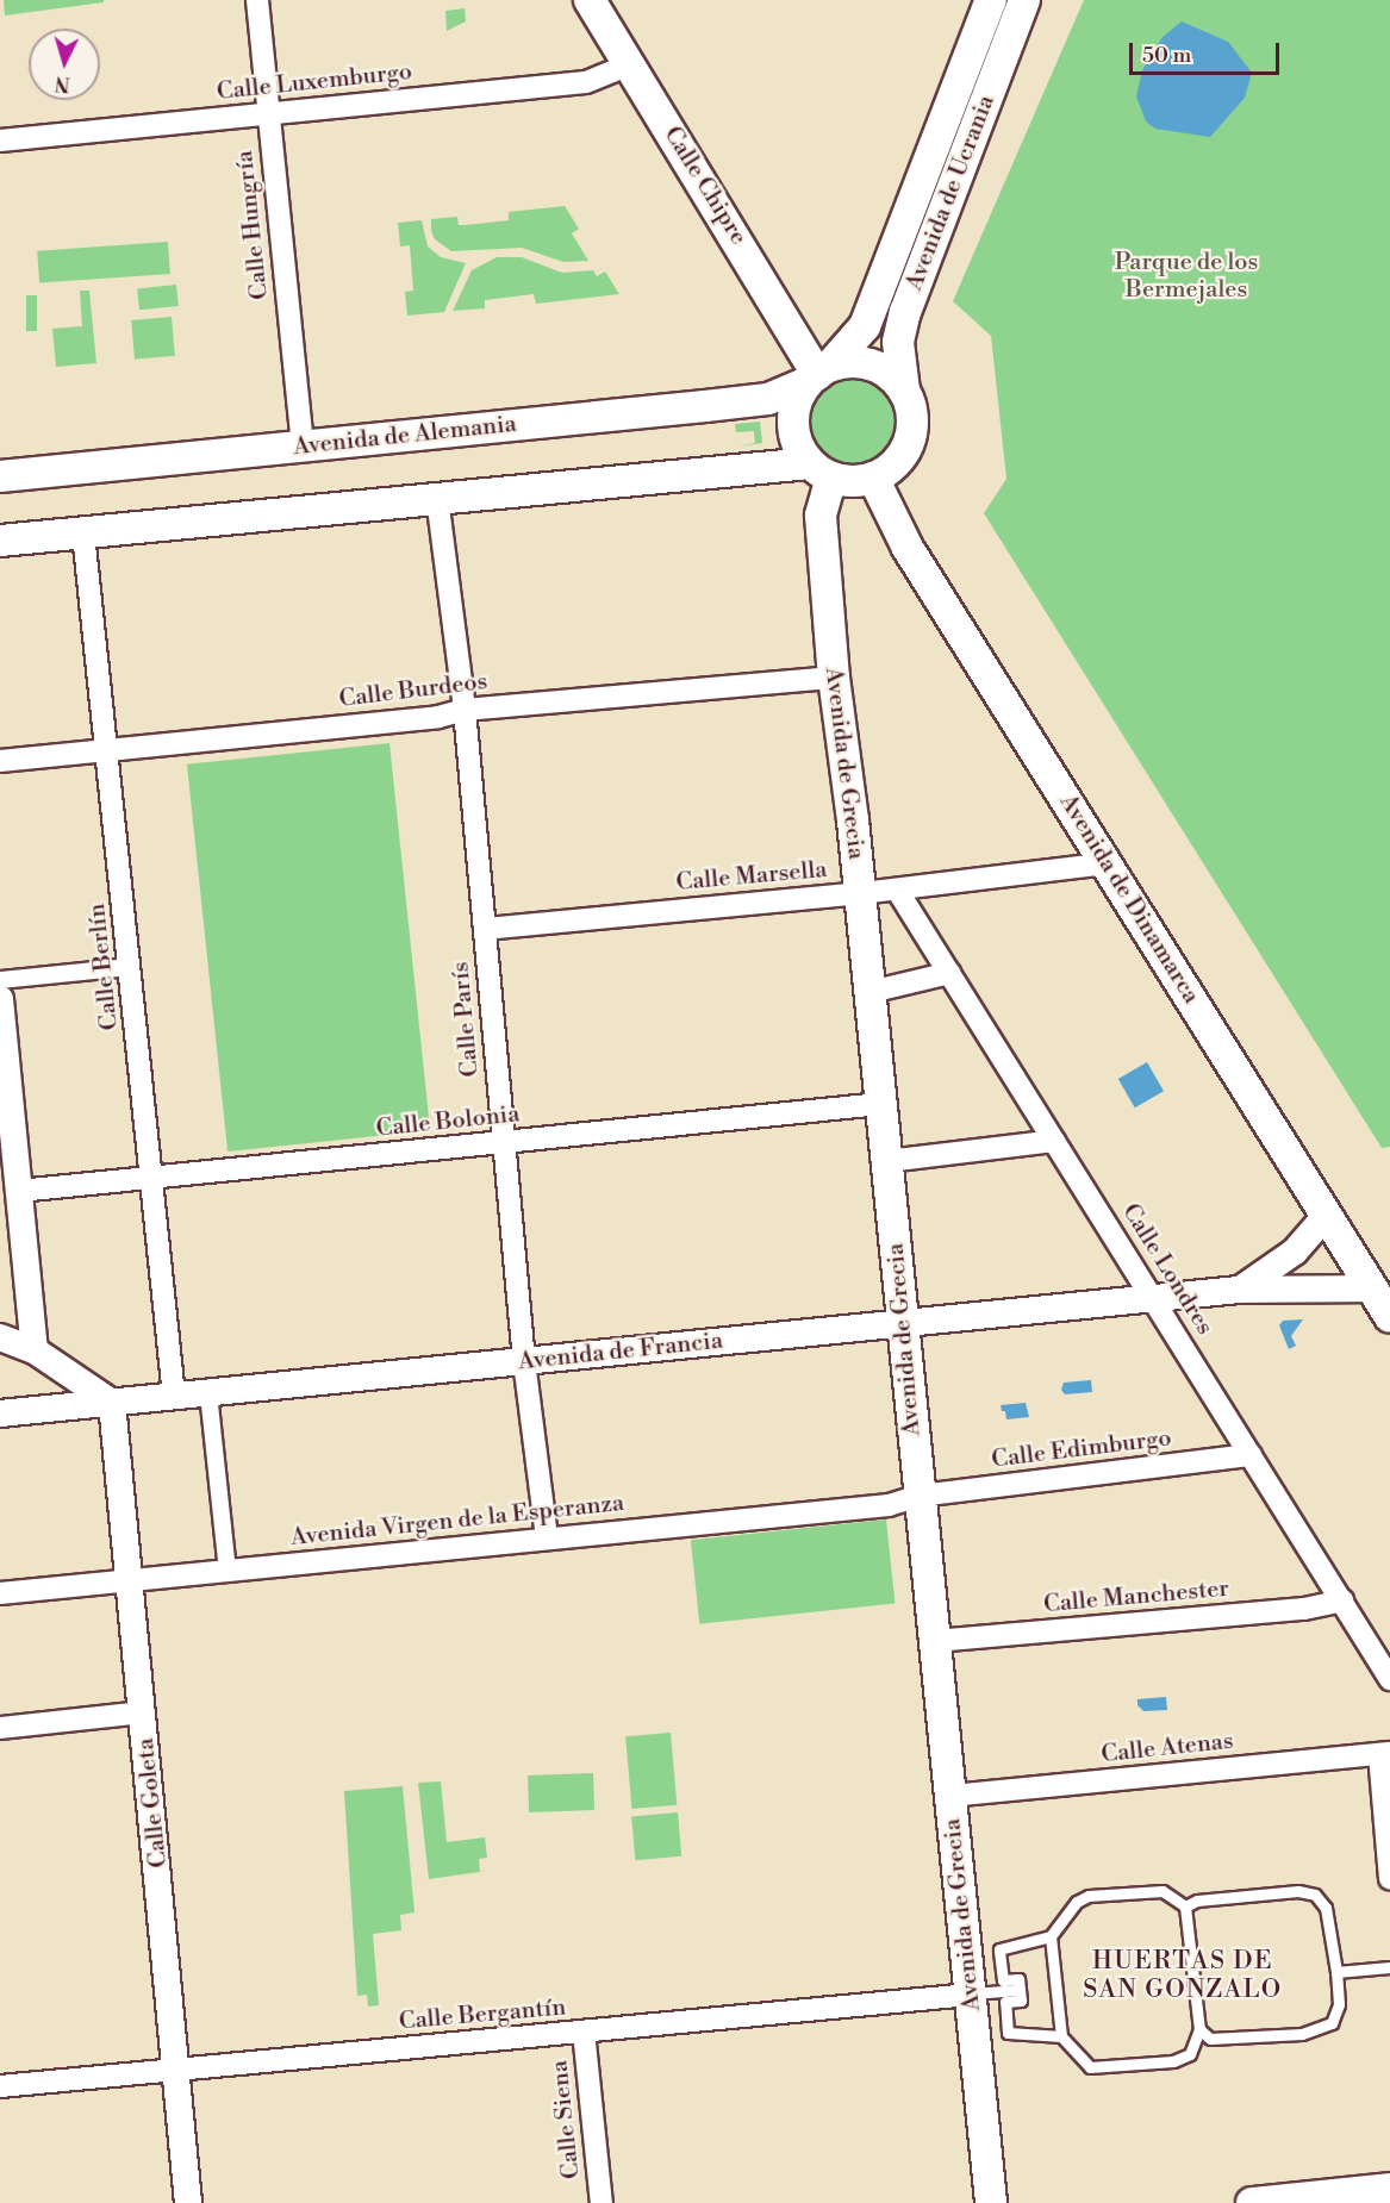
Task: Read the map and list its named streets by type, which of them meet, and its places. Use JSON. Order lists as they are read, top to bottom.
{
  "streets": {
    "main road": [
      "Calle Chipre",
      "Avenida de Ucrania",
      "Avenida de Alemania",
      "Avenida de Grecia",
      "Avenida de Dinamarca"
    ],
    "street": [
      "Calle Luxemburgo",
      "Calle Hungría",
      "Calle Burdeos",
      "Calle Marsella",
      "Calle Berlín",
      "Calle París",
      "Calle Bolonia",
      "Calle Londres",
      "Avenida de Francia",
      "Calle Edimburgo",
      "Avenida Virgen de la Esperanza",
      "Calle Manchester",
      "Calle Atenas",
      "Calle Goleta",
      "Calle Bergantín",
      "Calle Siena"
    ]
  },
  "crossings": [
    ["Calle Luxemburgo", "Calle Chipre"],
    ["Calle Luxemburgo", "Calle Hungría"],
    ["Calle Chipre", "Avenida de Ucrania"],
    ["Calle Chipre", "Avenida de Alemania"],
    ["Calle Chipre", "Avenida de Grecia"],
    ["Calle Chipre", "Avenida de Dinamarca"],
    ["Avenida de Ucrania", "Avenida de Alemania"],
    ["Avenida de Ucrania", "Avenida de Grecia"],
    ["Avenida de Ucrania", "Avenida de Dinamarca"],
    ["Calle Hungría", "Avenida de Alemania"],
    ["Avenida de Alemania", "Avenida de Grecia"],
    ["Avenida de Alemania", "Avenida de Dinamarca"],
    ["Calle Burdeos", "Avenida de Grecia"],
    ["Calle Burdeos", "Calle Berlín"],
    ["Calle Burdeos", "Calle París"],
    ["Avenida de Grecia", "Calle Marsella"],
    ["Avenida de Grecia", "Avenida de Dinamarca"],
    ["Avenida de Grecia", "Calle Bolonia"],
    ["Avenida de Grecia", "Avenida de Francia"],
    ["Avenida de Grecia", "Calle Edimburgo"],
    ["Avenida de Grecia", "Avenida Virgen de la Esperanza"],
    ["Avenida de Grecia", "Calle Manchester"],
    ["Avenida de Grecia", "Calle Atenas"],
    ["Avenida de Grecia", "Calle Bergantín"],
    ["Calle Marsella", "Avenida de Dinamarca"],
    ["Calle Marsella", "Calle París"],
    ["Calle Marsella", "Calle Londres"],
    ["Avenida de Dinamarca", "Avenida de Francia"],
    ["Calle Berlín", "Calle Bolonia"],
    ["Calle Berlín", "Avenida de Francia"],
    ["Calle París", "Calle Bolonia"],
    ["Calle París", "Avenida de Francia"],
    ["Calle París", "Avenida Virgen de la Esperanza"],
    ["Calle Londres", "Avenida de Francia"],
    ["Calle Londres", "Calle Edimburgo"],
    ["Calle Londres", "Calle Manchester"],
    ["Avenida de Francia", "Calle Goleta"],
    ["Calle Edimburgo", "Avenida Virgen de la Esperanza"],
    ["Avenida Virgen de la Esperanza", "Calle Goleta"],
    ["Calle Goleta", "Calle Bergantín"],
    ["Calle Bergantín", "Calle Siena"]
  ],
  "districts": ["HUERTAS DE SAN GONZALO"],
  "parks": ["Parque de los Bermejales"],
  "scale_bar": "50 m",
  "north": "bottom"
}
